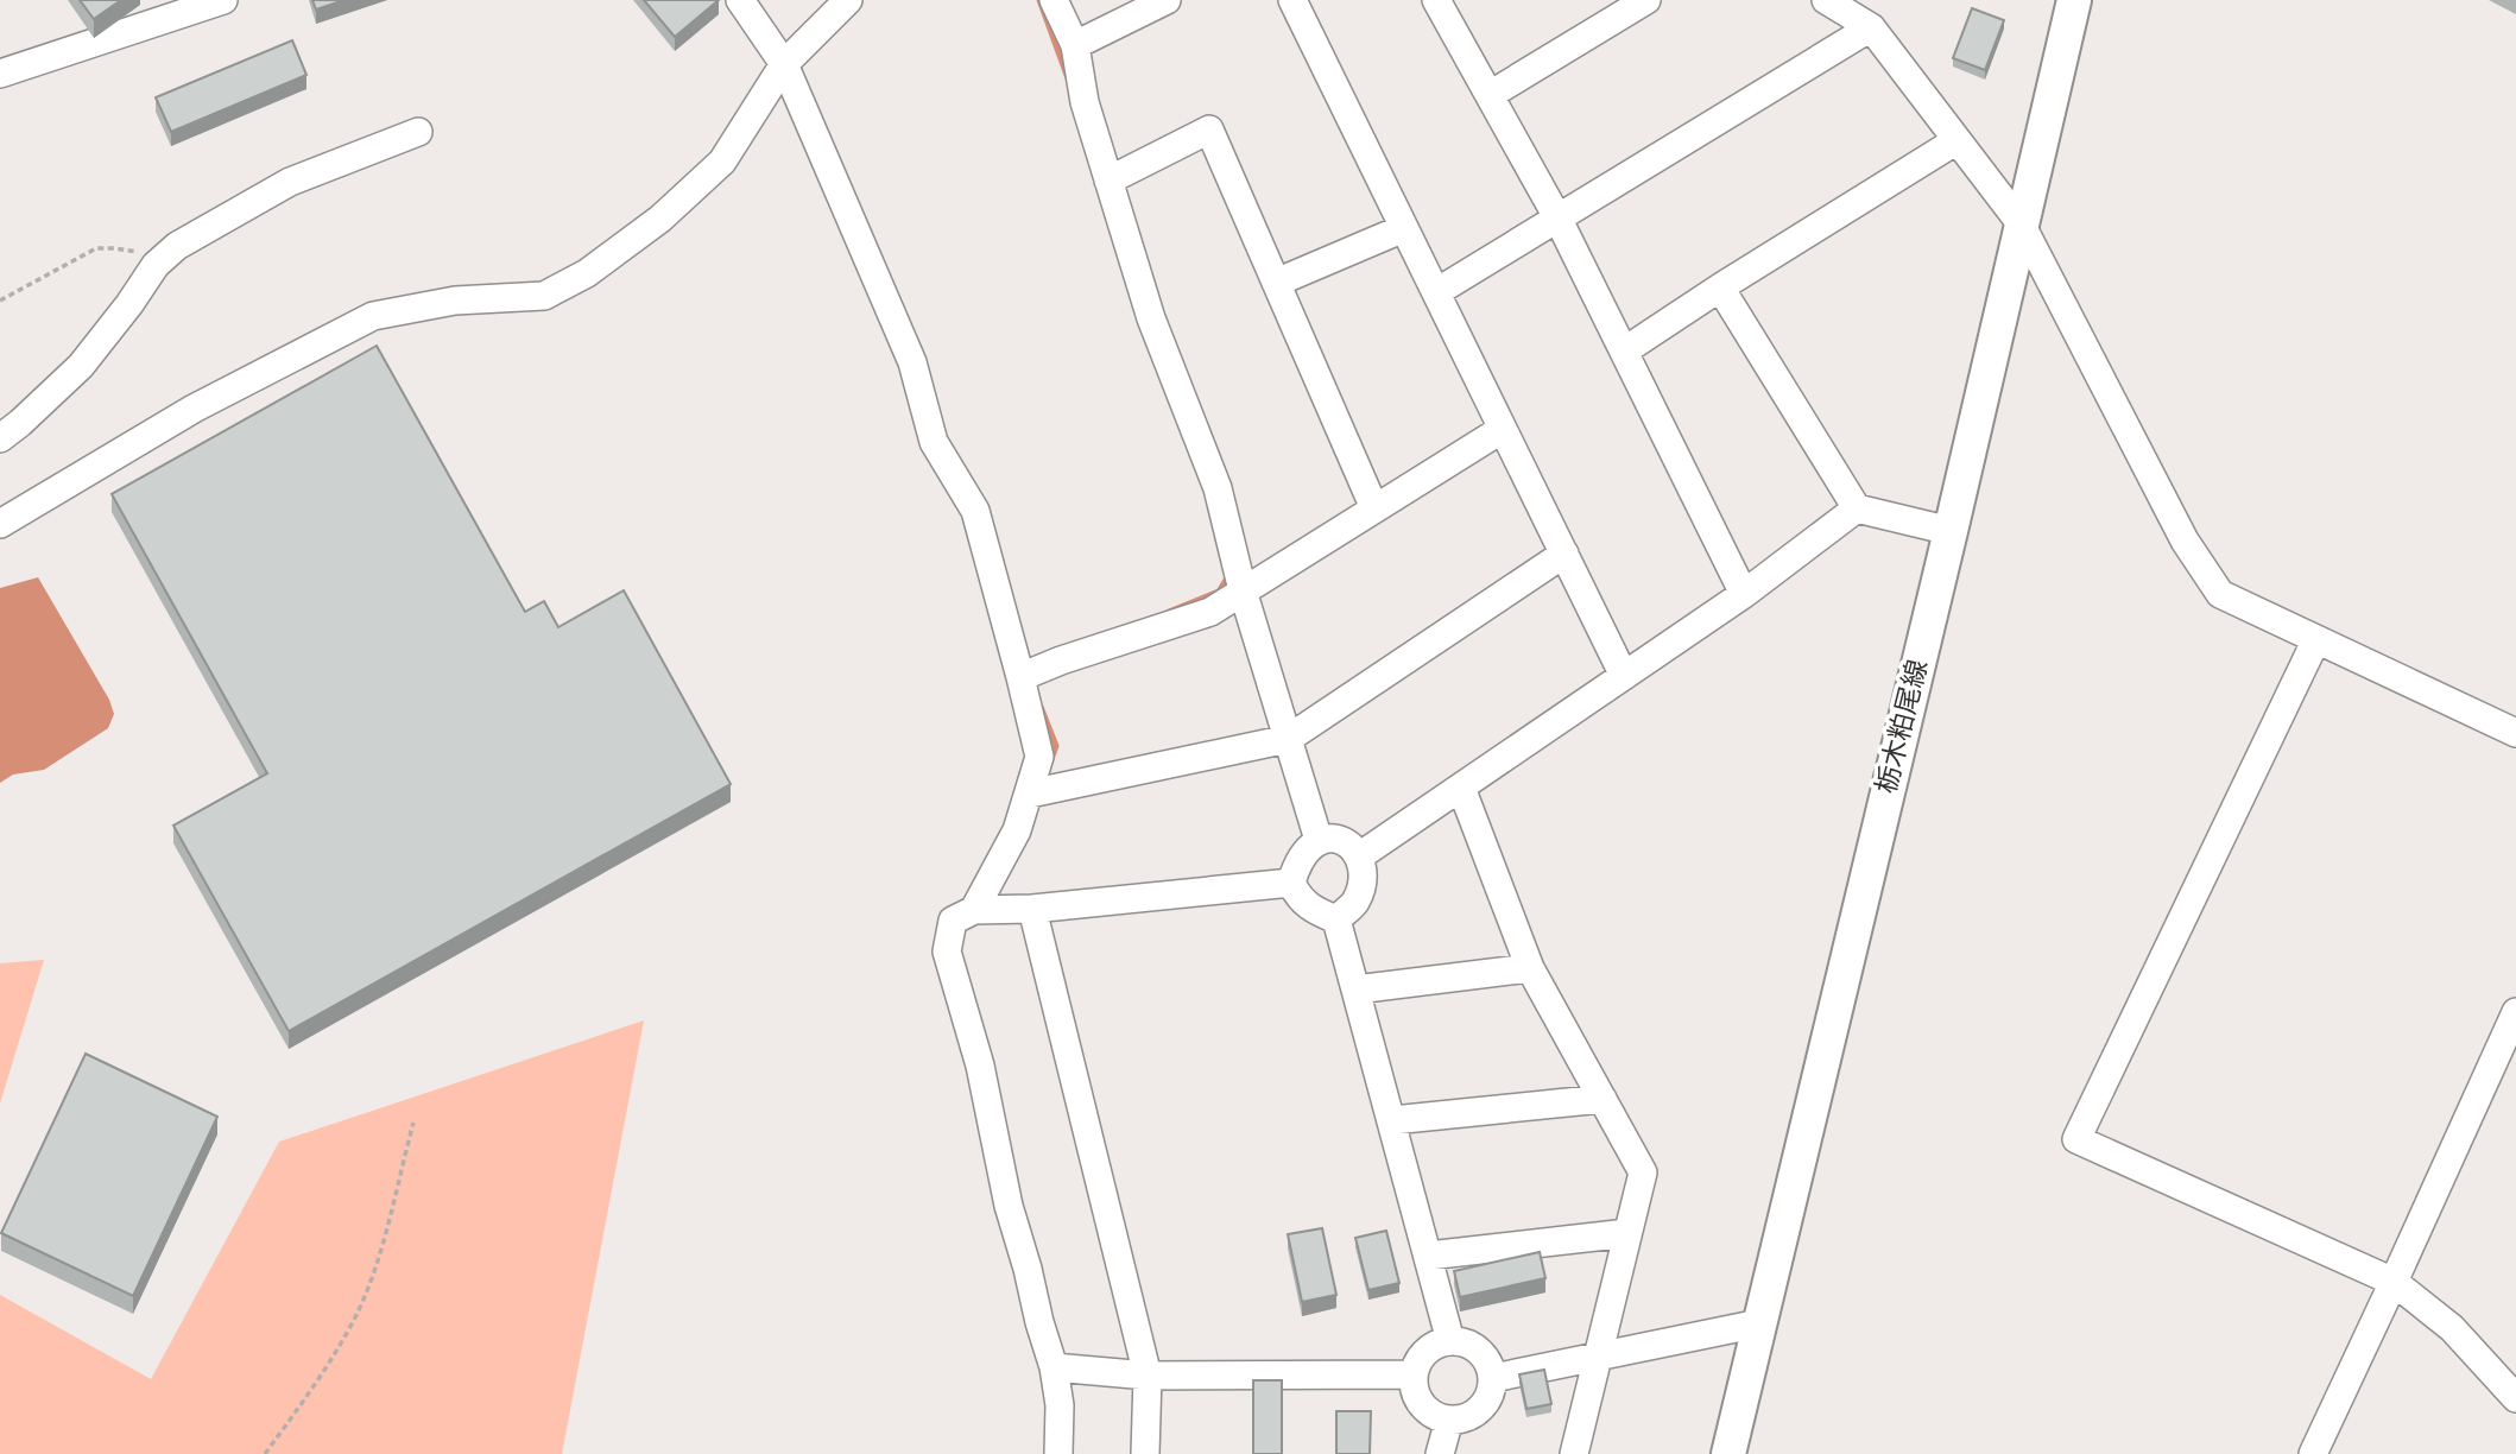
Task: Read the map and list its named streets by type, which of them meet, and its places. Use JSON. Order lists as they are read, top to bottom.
{
  "streets": {
    "main road": ["栃木粕尾線"]
  }
}
